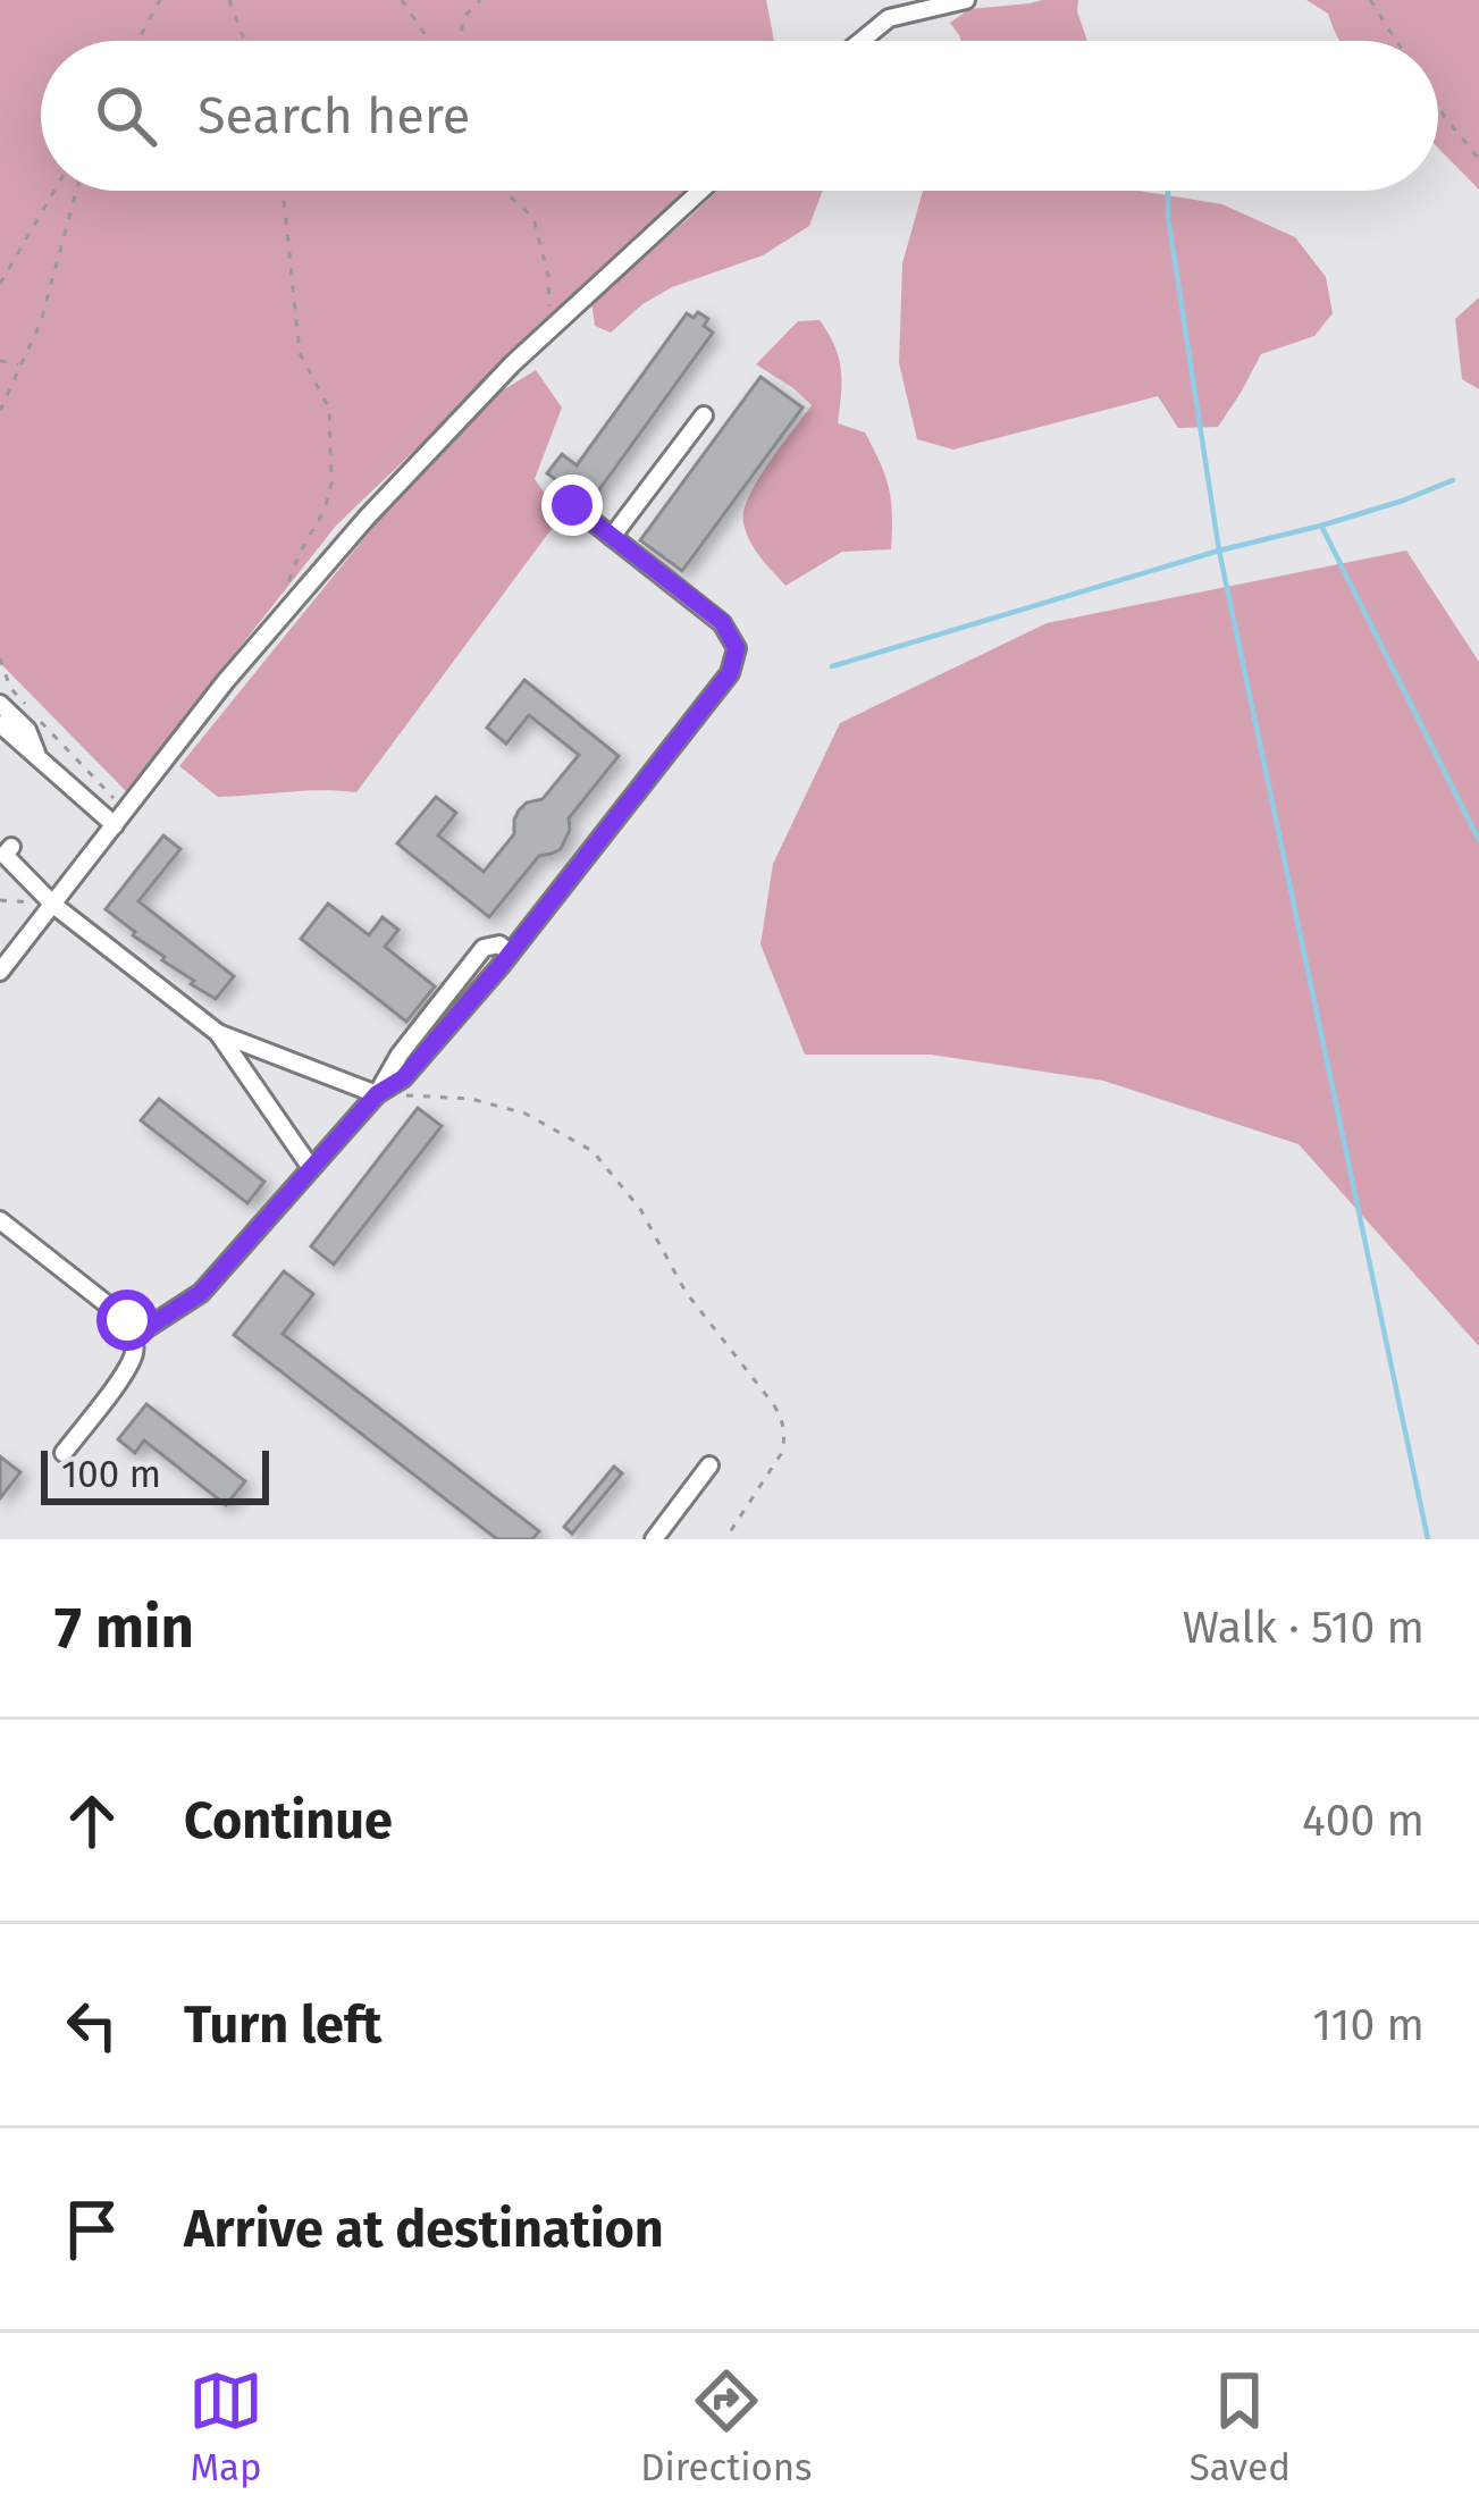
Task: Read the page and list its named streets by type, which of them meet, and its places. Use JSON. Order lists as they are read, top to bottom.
{
  "scale_bar": "100 m",
  "page": {
    "search": "Search here",
    "scale": "100 m",
    "heading": ["7 min", "Walk · 510 m"],
    "list": [
      ["Continue", "400 m"],
      ["Turn left", "110 m"],
      "Arrive at destination"
    ],
    "nav": ["Map", "Directions", "Saved"]
  }
}
